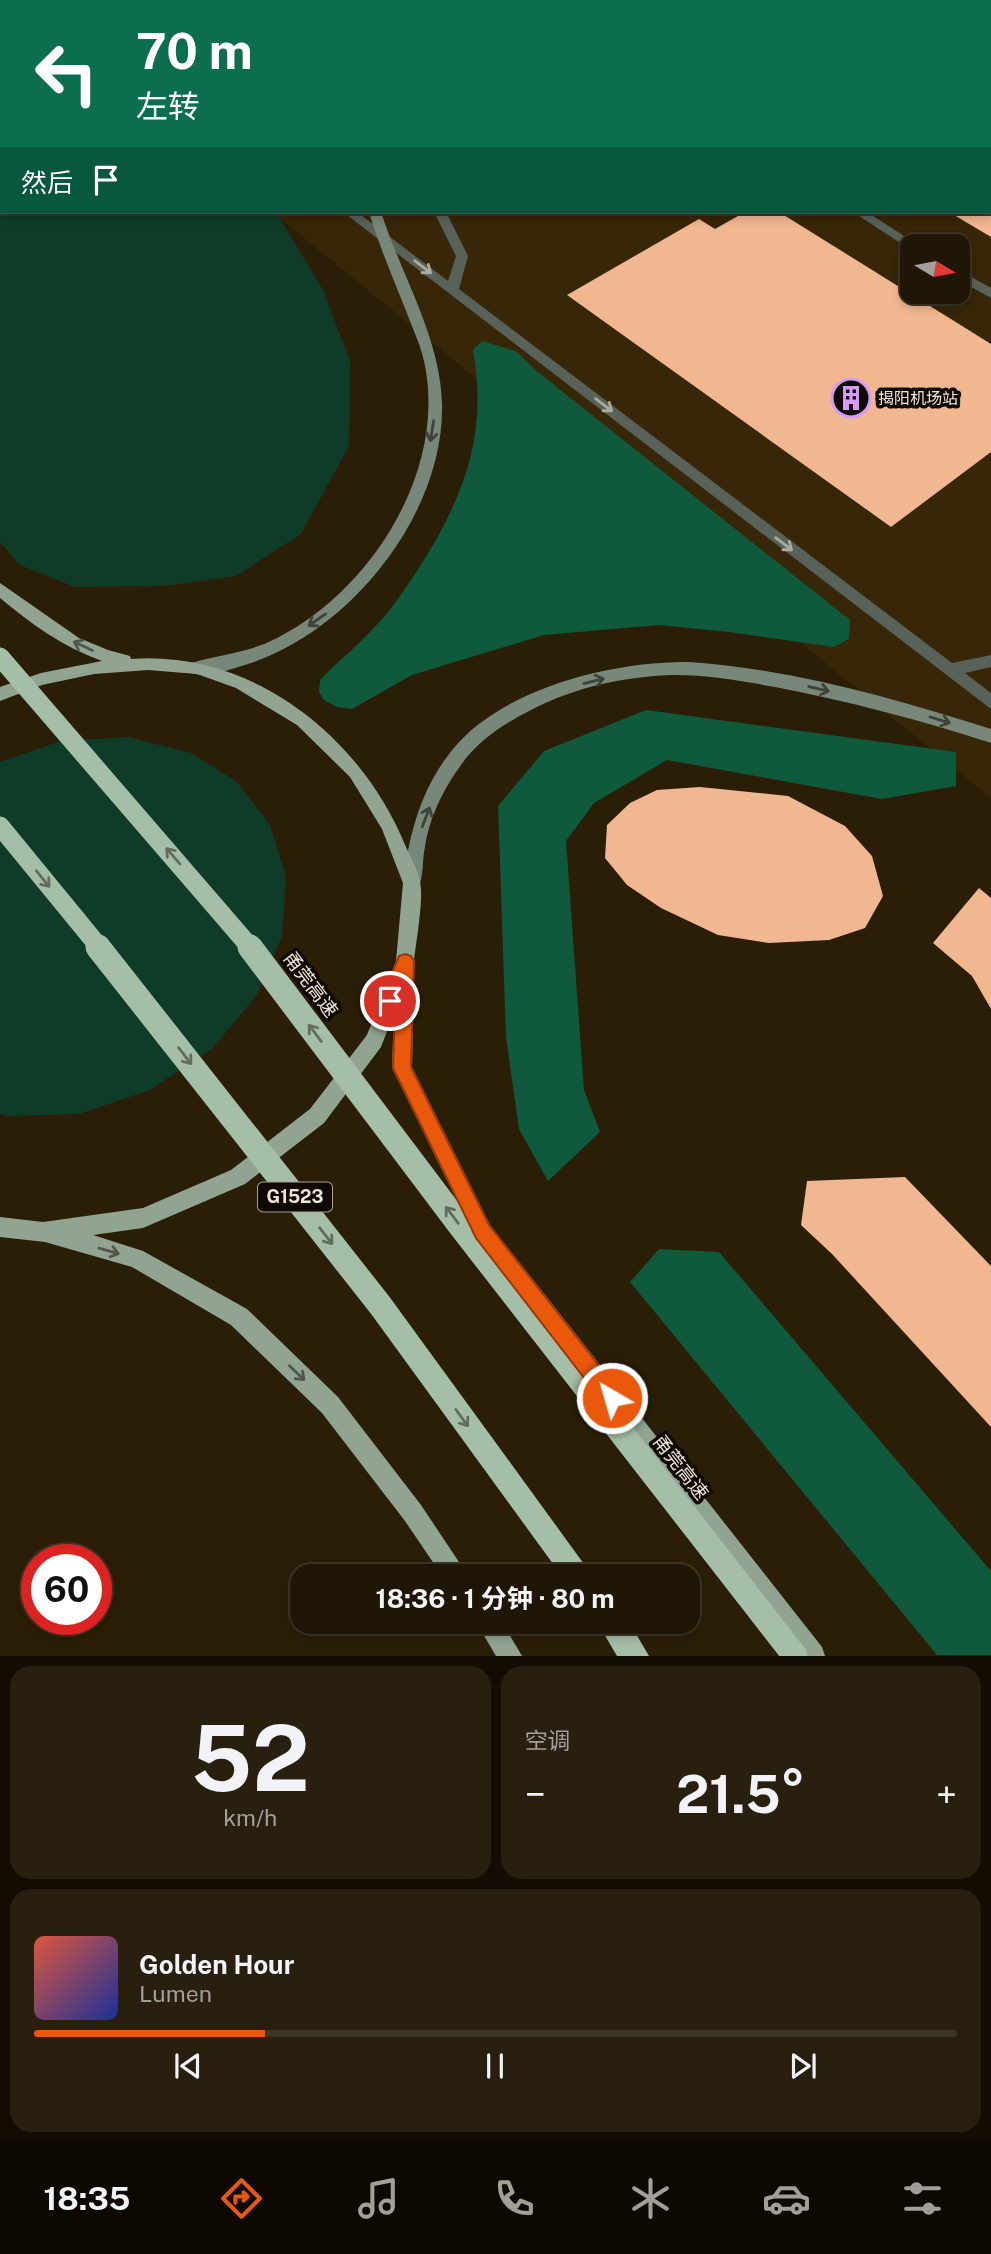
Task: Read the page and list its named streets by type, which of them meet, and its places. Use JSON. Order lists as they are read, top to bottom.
{
  "streets": {
    "highway": ["甬莞高速", "G1523"]
  },
  "places": {
    "building": ["揭阳机场站"]
  },
  "north": "right",
  "page": {
    "turn": ["70 m", "左转"],
    "then": "然后",
    "limit": "60",
    "trip": "18:36 · 1 分钟 · 80 m",
    "tile": [
      ["52", "km/h"],
      "空调"
    ],
    "heat": ["−", "21.5°", "+"],
    "song": ["Golden Hour", "Lumen"],
    "tabs": "18:35"
  }
}
